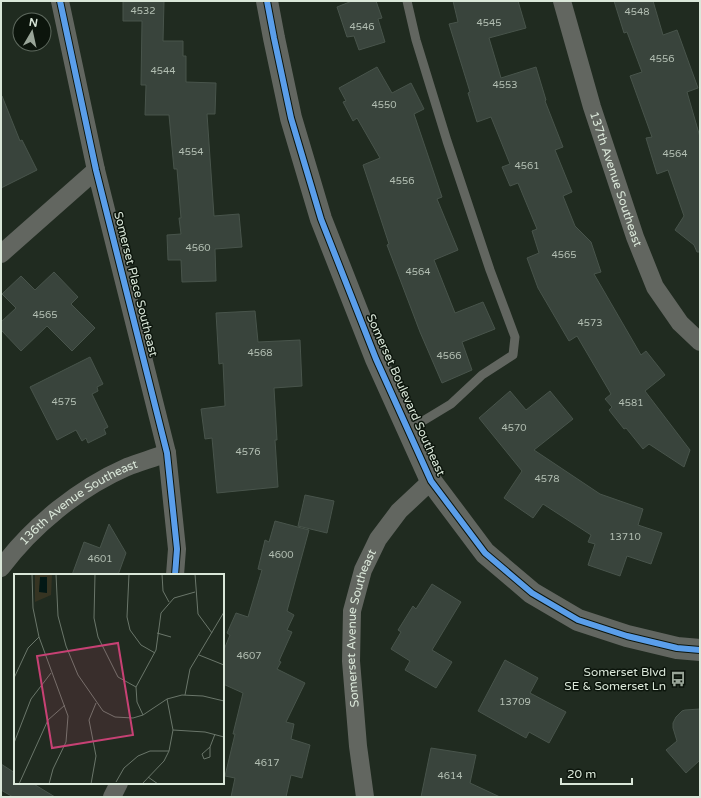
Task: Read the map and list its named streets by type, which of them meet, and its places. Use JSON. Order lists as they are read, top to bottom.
{
  "streets": {
    "street": [
      "137th Avenue Southeast",
      "Somerset Place Southeast",
      "Somerset Boulevard Southeast",
      "136th Avenue Southeast",
      "Somerset Avenue Southeast"
    ]
  },
  "crossings": [
    ["Somerset Place Southeast", "136th Avenue Southeast"],
    ["Somerset Boulevard Southeast", "Somerset Avenue Southeast"]
  ],
  "places": {
    "bus stop": ["Somerset Blvd SE & Somerset Ln"]
  },
  "house_numbers": [
    "4532",
    "4548",
    "4545",
    "4546",
    "4556",
    "4544",
    "4553",
    "4550",
    "4554",
    "4564",
    "4561",
    "4556",
    "4560",
    "4565",
    "4564",
    "4565",
    "4573",
    "4568",
    "4566",
    "4575",
    "4581",
    "4570",
    "4576",
    "4578",
    "13710",
    "4600",
    "4601",
    "4607",
    "13709",
    "4617",
    "4614"
  ],
  "scale_bar": "20 m",
  "north": "top"
}
